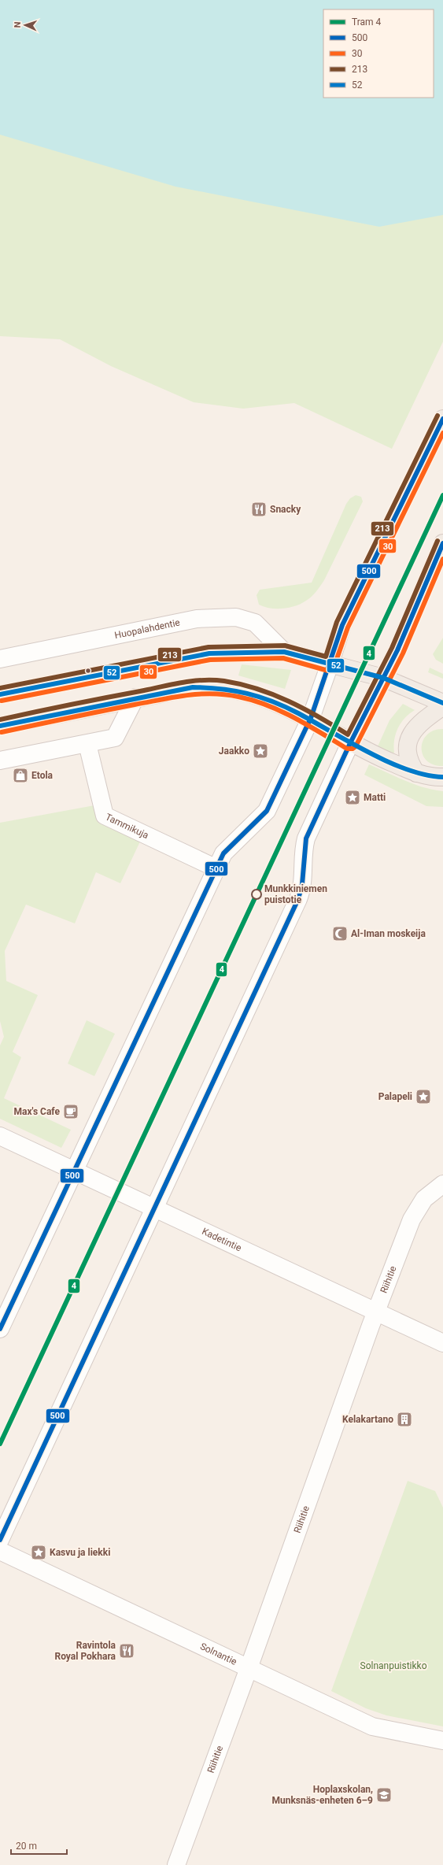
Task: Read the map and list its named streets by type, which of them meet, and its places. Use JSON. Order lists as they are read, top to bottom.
{
  "streets": {
    "street": [
      "Huopalahdentie",
      "Tammikuja",
      "Kadetintie",
      "Riihitie",
      "Solnantie"
    ]
  },
  "crossings": [
    ["Kadetintie", "Riihitie"],
    ["Riihitie", "Solnantie"]
  ],
  "parks": ["Solnanpuistikko"],
  "places": {
    "restaurant": ["Snacky", "Ravintola Royal Pokhara"],
    "place": [
      "Jaakko",
      "Matti",
      "Palapeli",
      "Kasvu ja liekki"
    ],
    "shop": ["Etola"],
    "other": ["Munkkiniemen puistotie"],
    "mosque": ["Al-Iman moskeija"],
    "cafe": ["Max's Cafe"],
    "building": ["Kelakartano"],
    "school or university": ["Hoplaxskolan, Munksnäs-enheten 6–9"]
  },
  "lines": [
    "transit line 213",
    "transit line 500",
    "transit line 30",
    "tram line 4",
    "transit line 52"
  ],
  "legend": [
    "Tram 4",
    "500",
    "30",
    "213",
    "52"
  ],
  "scale_bar": "20 m",
  "north": "left"
}
